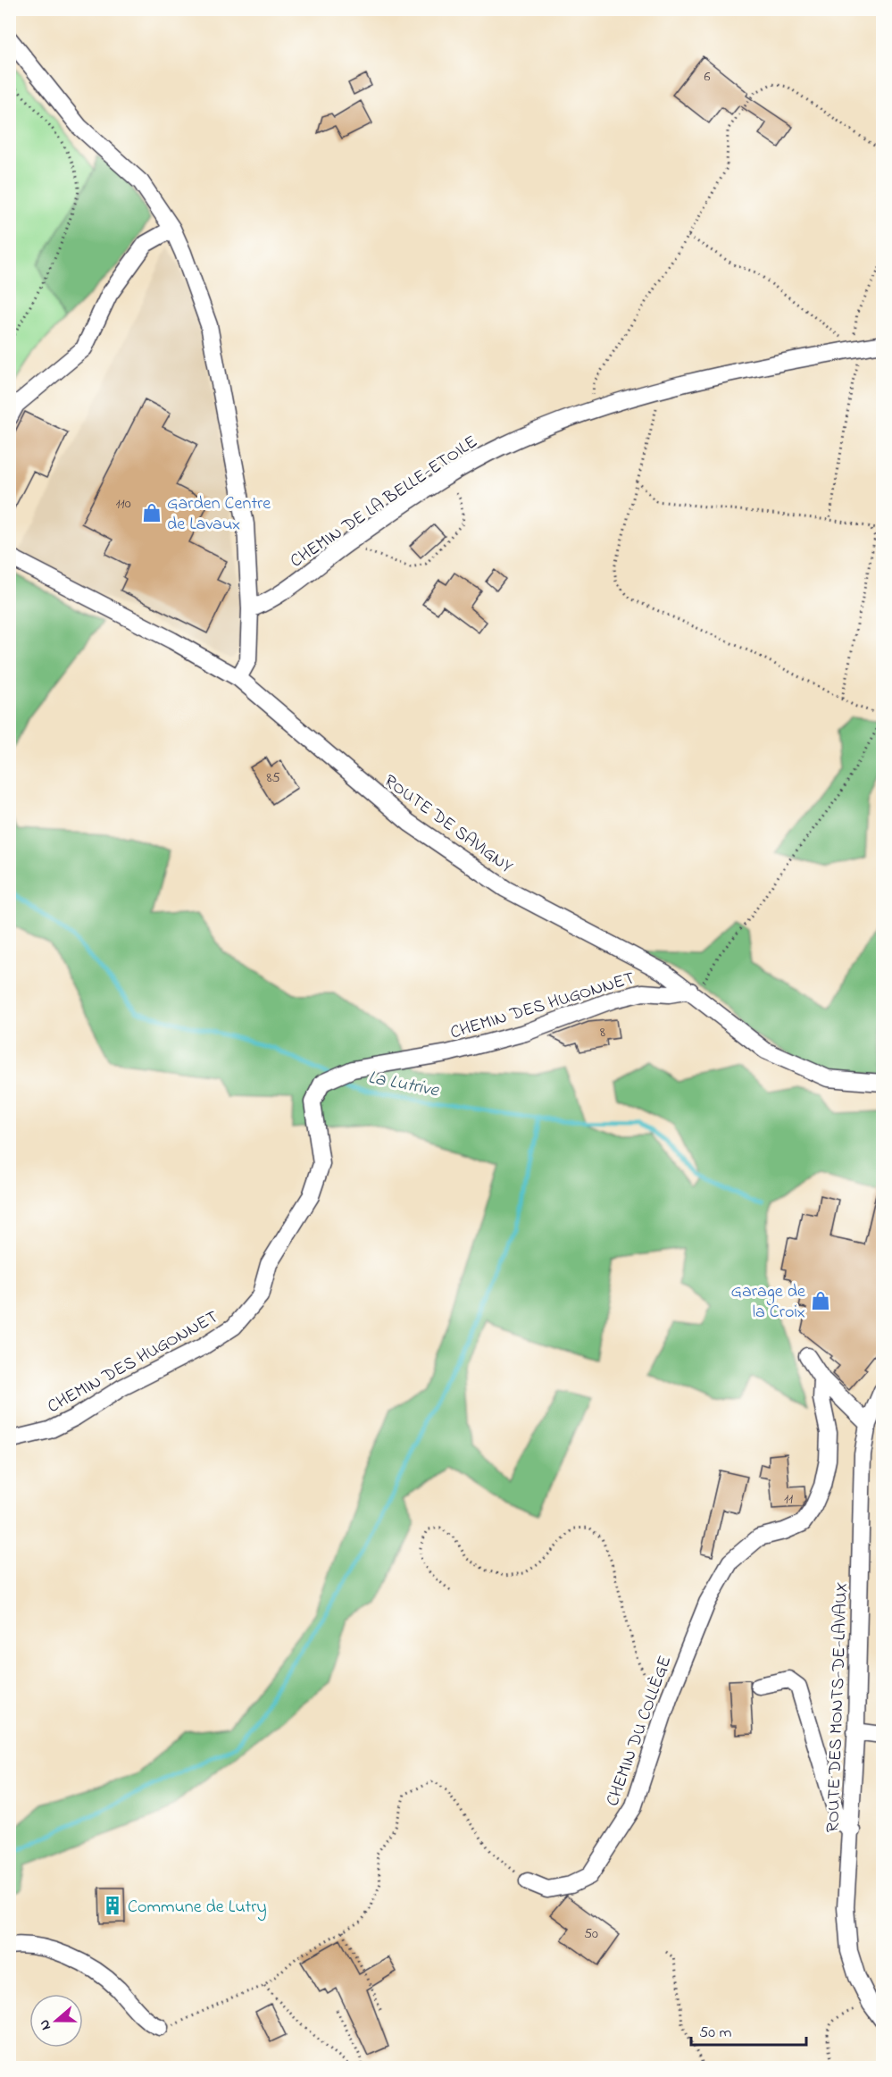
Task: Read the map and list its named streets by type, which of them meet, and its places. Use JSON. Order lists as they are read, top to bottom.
{
  "streets": {
    "street": [
      "CHEMIN DE LA BELLE-ETOILE",
      "ROUTE DE SAVIGNY",
      "CHEMIN DES HUGONNET",
      "ROUTE DES MONTS-DE-LAVAUX",
      "CHEMIN DU COLLÈGE"
    ]
  },
  "crossings": [
    ["ROUTE DE SAVIGNY", "CHEMIN DES HUGONNET"]
  ],
  "water": ["La Lutrive"],
  "places": {
    "shop": ["Garden Centre de Lavaux", "Garage de la Croix"],
    "building": ["Commune de Lutry"]
  },
  "house_numbers": [
    "6",
    "110",
    "85",
    "8",
    "11",
    "50"
  ],
  "scale_bar": "50 m",
  "north": "left"
}
